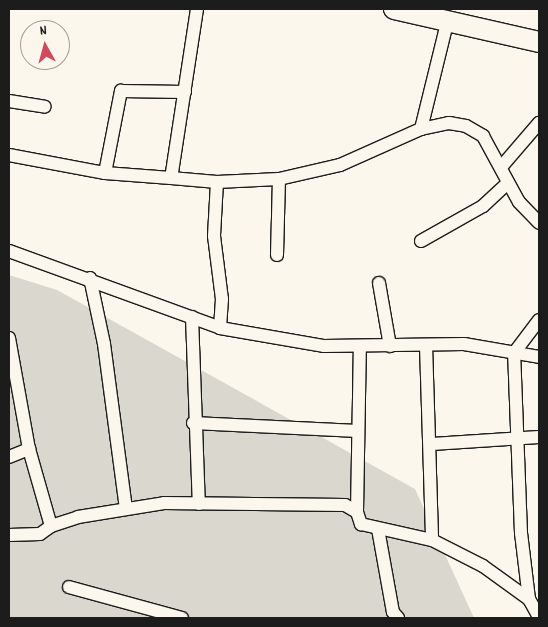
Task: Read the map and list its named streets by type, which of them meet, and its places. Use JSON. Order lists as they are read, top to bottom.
{
  "north": "top"
}
